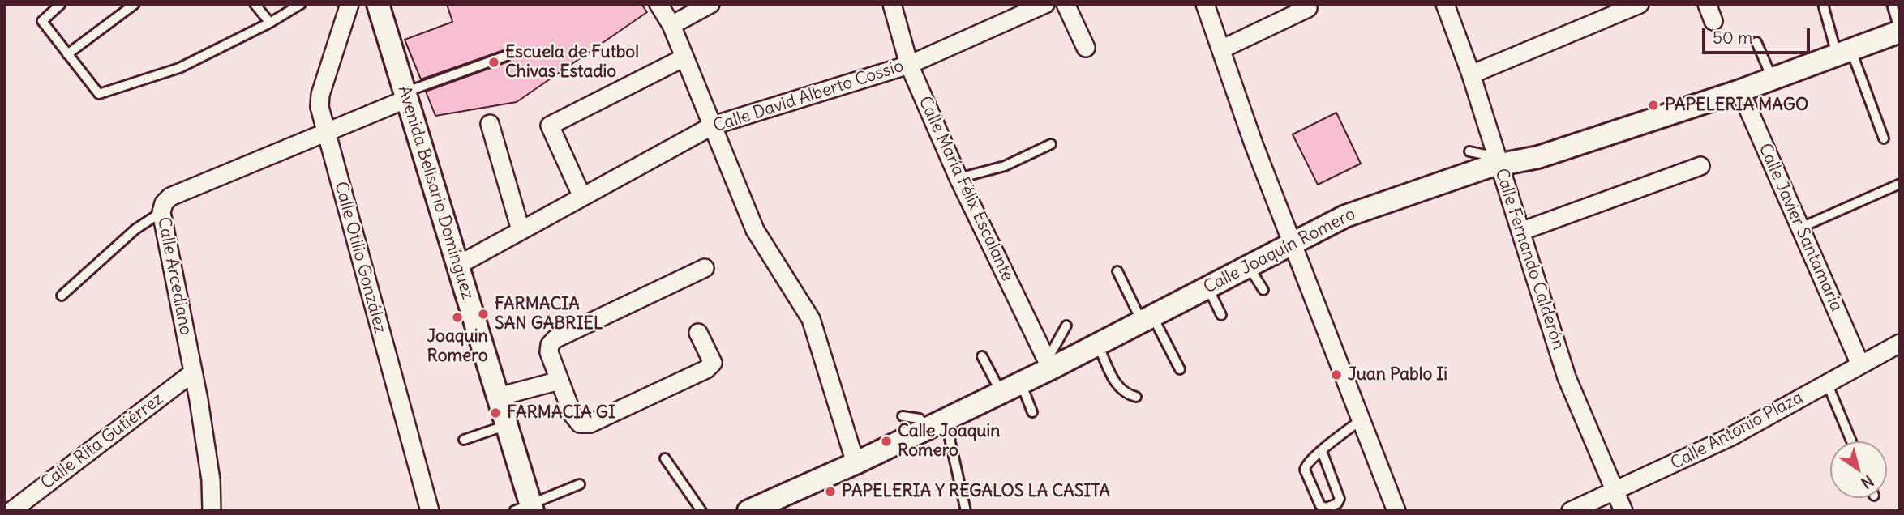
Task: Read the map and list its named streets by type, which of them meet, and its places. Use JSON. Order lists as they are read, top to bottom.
{
  "streets": {
    "street": [
      "Calle David Alberto Cossío",
      "Calle María Félix Escalante",
      "Avenida Belisario Domínguez",
      "Calle Javier Santamaría",
      "Calle Joaquín Romero",
      "Calle Otilio González",
      "Calle Fernando Calderón",
      "Calle Arcediano",
      "Calle Antonio Plaza",
      "Calle Rita Gutiérrez"
    ]
  },
  "crossings": [
    ["Calle David Alberto Cossío", "Calle María Félix Escalante"],
    ["Calle David Alberto Cossío", "Avenida Belisario Domínguez"],
    ["Calle María Félix Escalante", "Calle Joaquín Romero"],
    ["Avenida Belisario Domínguez", "Calle Arcediano"],
    ["Calle Javier Santamaría", "Calle Joaquín Romero"],
    ["Calle Javier Santamaría", "Calle Antonio Plaza"],
    ["Calle Joaquín Romero", "Calle Fernando Calderón"],
    ["Calle Otilio González", "Calle Arcediano"],
    ["Calle Fernando Calderón", "Calle Antonio Plaza"],
    ["Calle Arcediano", "Calle Rita Gutiérrez"]
  ],
  "places": [
    "Escuela de Futbol Chivas Estadio",
    "PAPELERIA MAGO",
    "FARMACIA SAN GABRIEL",
    "Joaquin Romero",
    "Juan Pablo Ii",
    "FARMACIA GI",
    "Calle Joaquin Romero",
    "PAPELERIA Y REGALOS LA CASITA"
  ],
  "scale_bar": "50 m",
  "north": "bottom right"
}
